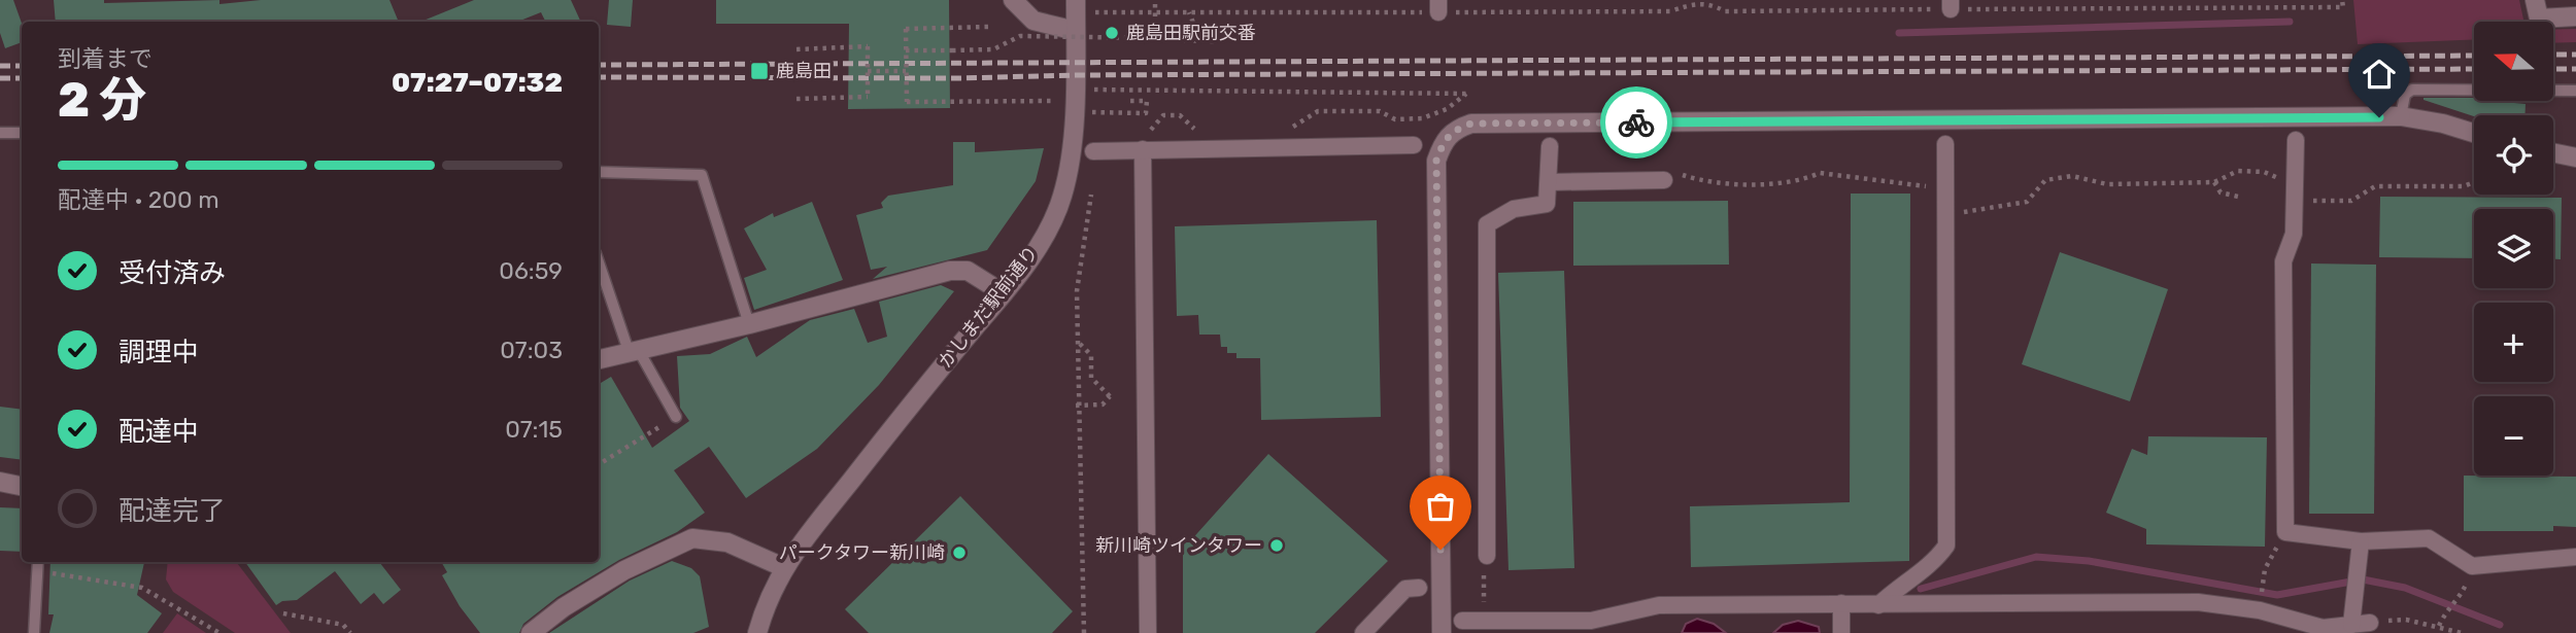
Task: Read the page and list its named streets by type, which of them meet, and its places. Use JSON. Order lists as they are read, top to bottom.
{
  "streets": {
    "street": ["かしまだ駅前通り"]
  },
  "places": {
    "other": ["鹿島田駅前交番", "新川崎ツインタワー", "パークタワー新川崎"],
    "transit": ["鹿島田"]
  },
  "north": "left",
  "page": {
    "map_buttons": ["+", "−"],
    "heading": ["2 分", "到着まで", "07:27–07:32"],
    "bar": "配達中 · 200 m",
    "list": [
      ["受付済み", "06:59"],
      ["調理中", "07:03"],
      ["配達中", "07:15"],
      "配達完了"
    ]
  }
}
